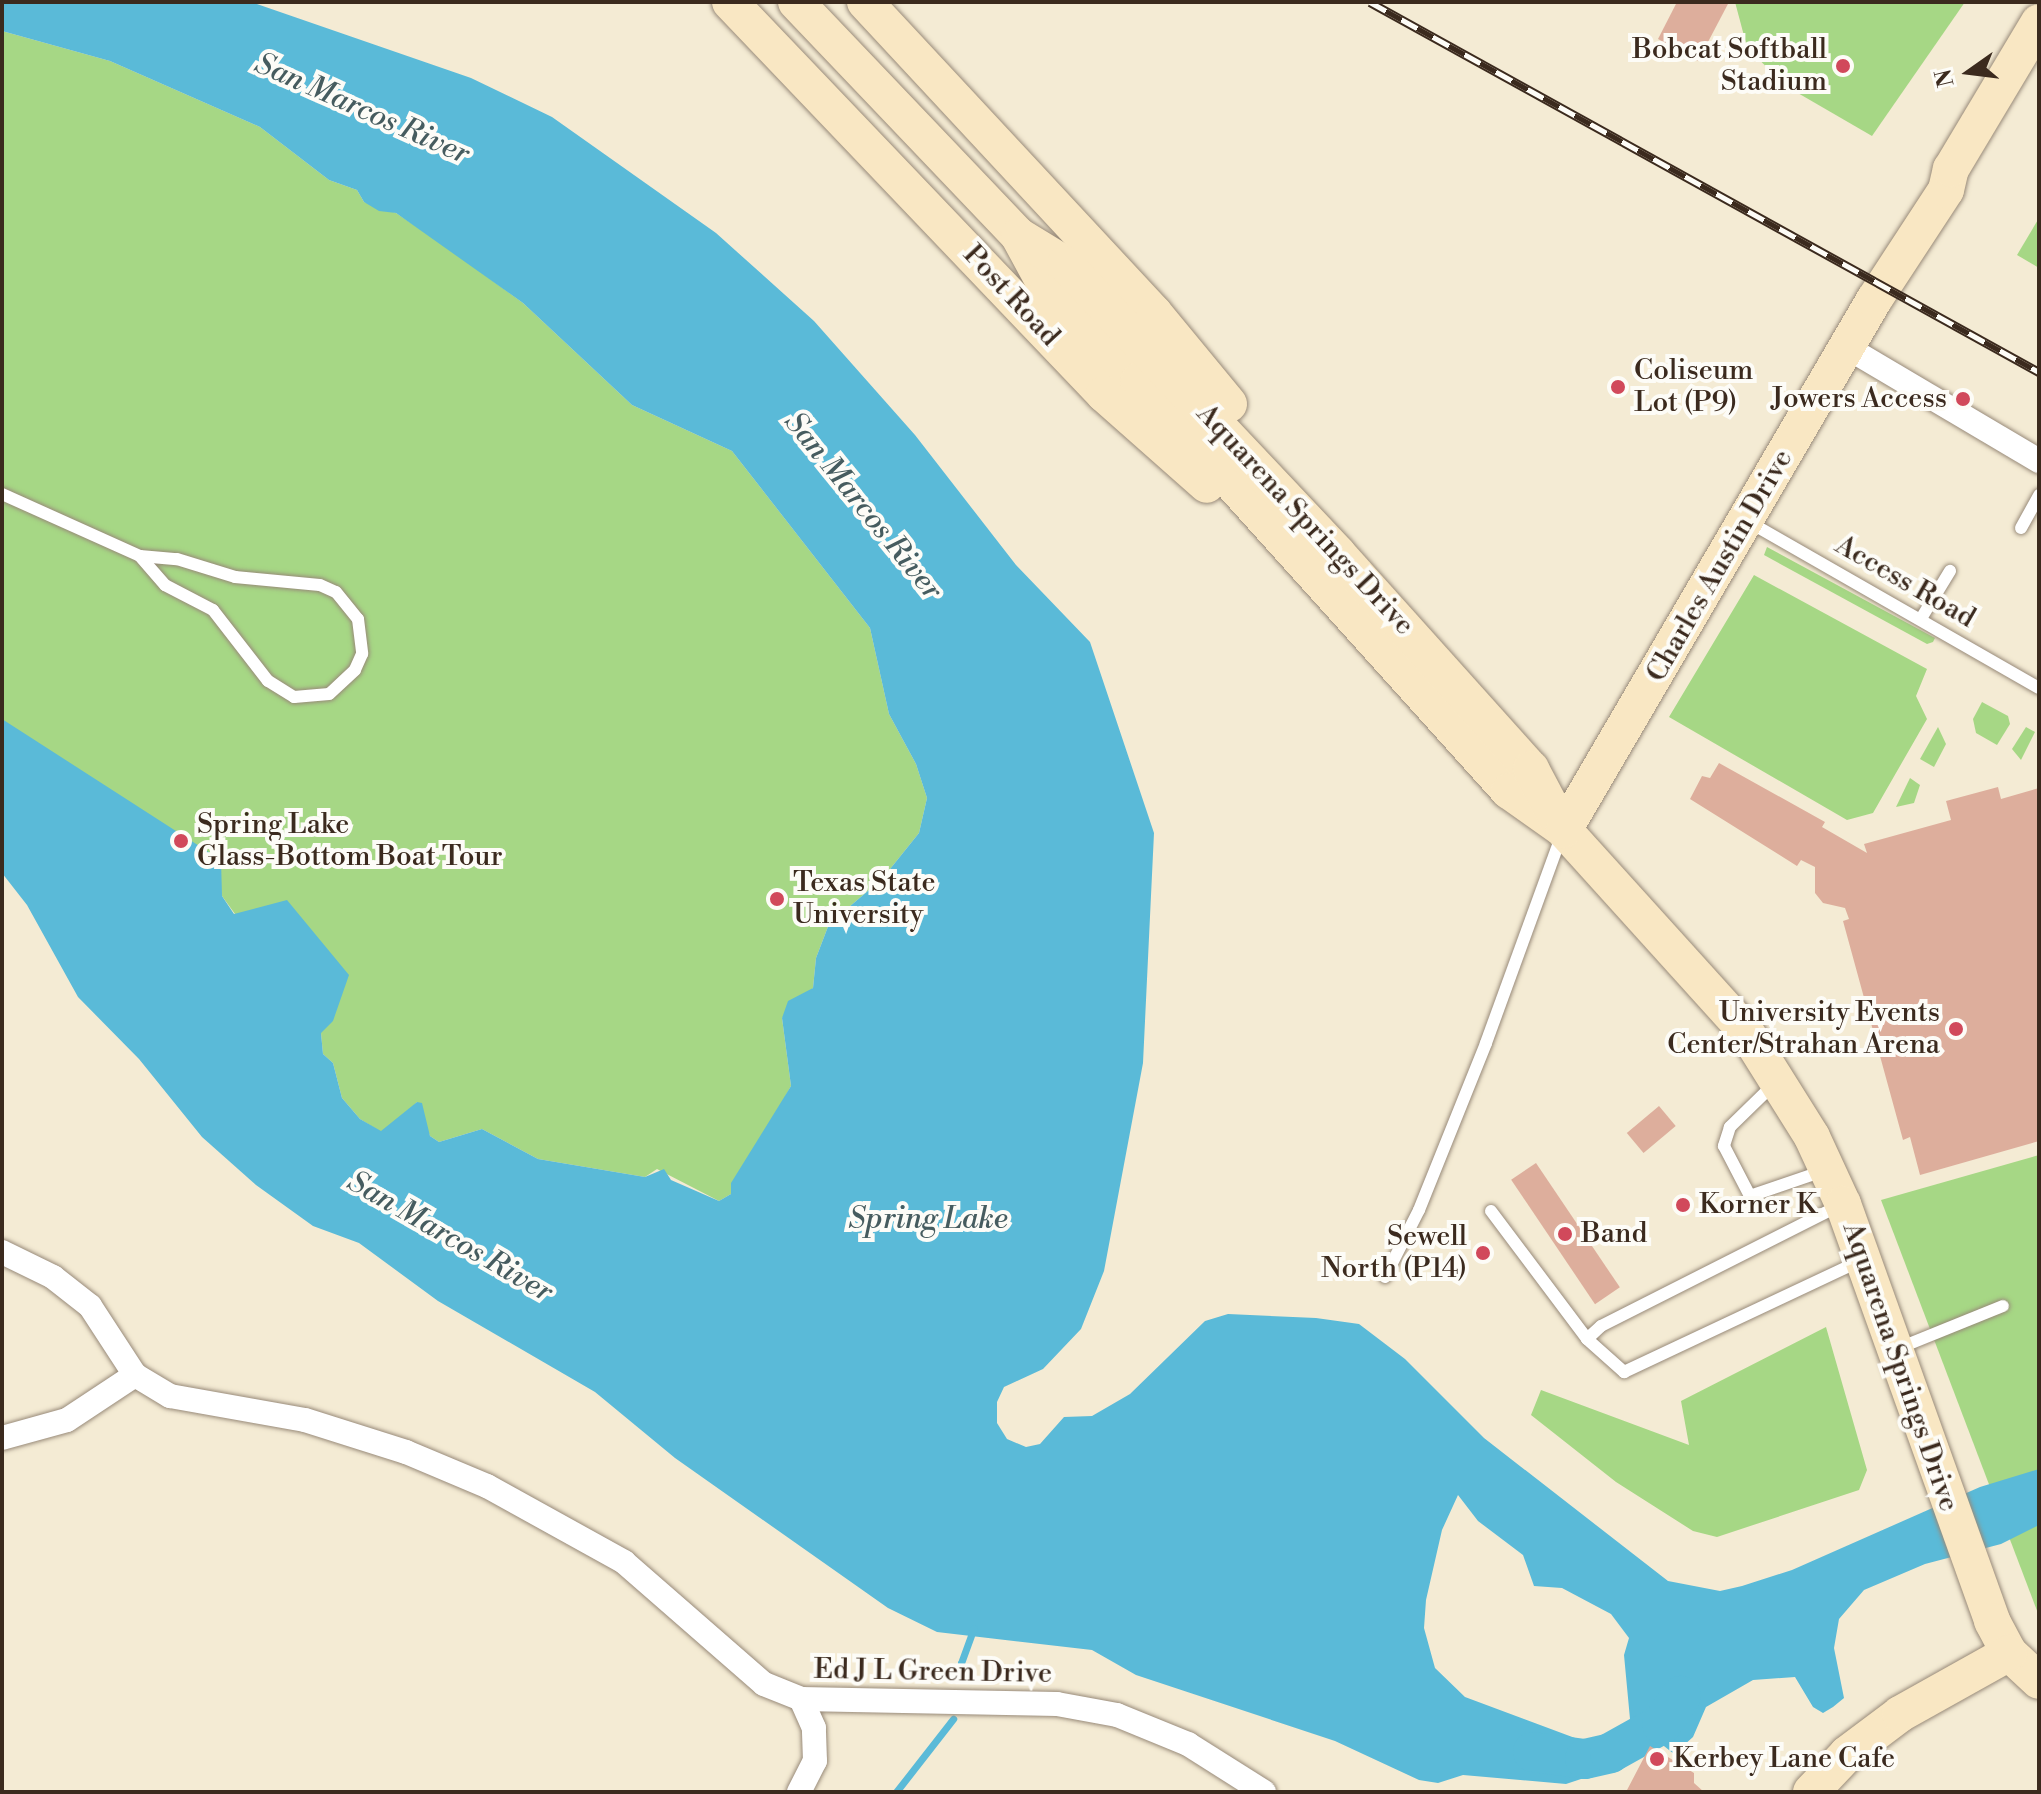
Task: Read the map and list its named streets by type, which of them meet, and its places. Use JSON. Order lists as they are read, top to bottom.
{
  "streets": {
    "street": [
      "Post Road",
      "Aquarena Springs Drive",
      "Charles Austin Drive",
      "Ed J L Green Drive"
    ],
    "lane": ["Access Road"]
  },
  "crossings": [
    ["Post Road", "Aquarena Springs Drive"],
    ["Aquarena Springs Drive", "Charles Austin Drive"],
    ["Charles Austin Drive", "Access Road"]
  ],
  "water": ["San Marcos River", "Spring Lake"],
  "places": [
    "Bobcat Softball Stadium",
    "Coliseum Lot (P9)",
    "Jowers Access",
    "Spring Lake Glass-Bottom Boat Tour",
    "Texas State University",
    "University Events Center/Strahan Arena",
    "Korner K",
    "Band",
    "Sewell North (P14)",
    "Kerbey Lane Cafe"
  ],
  "north": "left"
}
